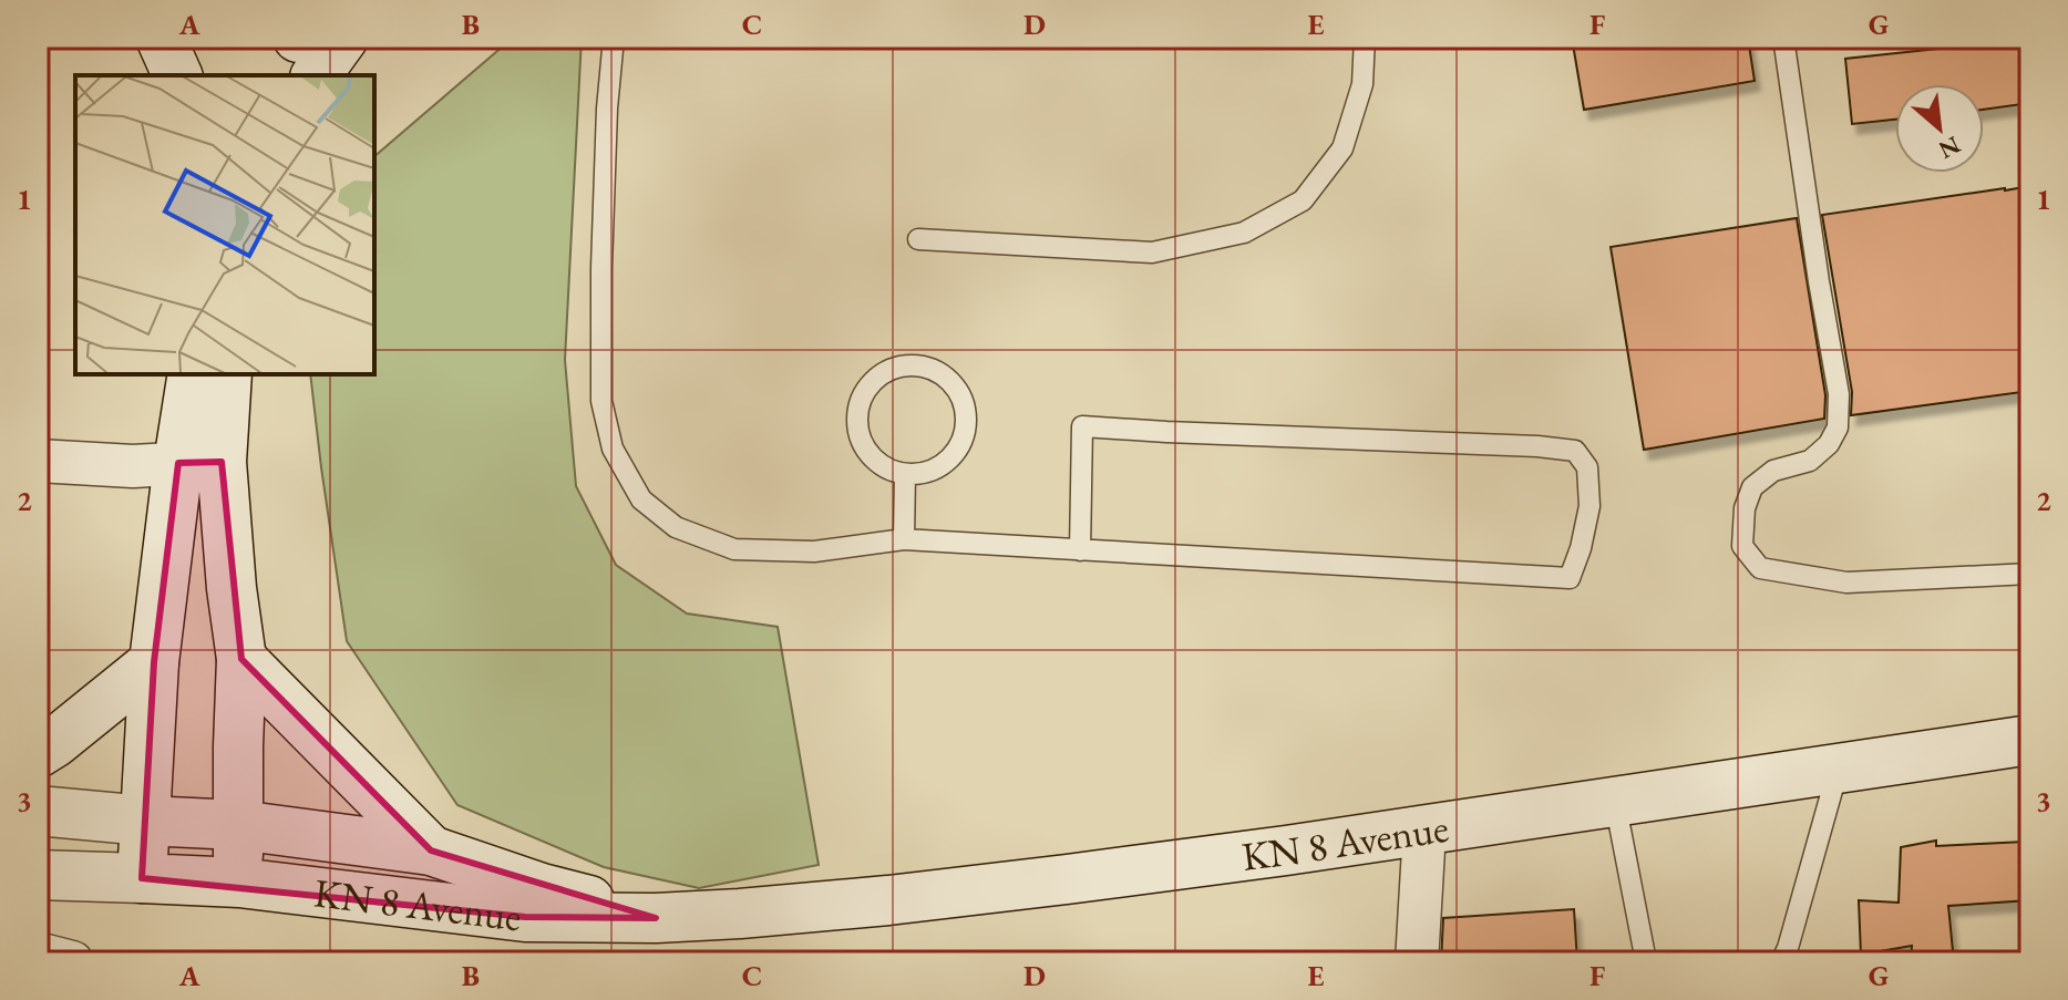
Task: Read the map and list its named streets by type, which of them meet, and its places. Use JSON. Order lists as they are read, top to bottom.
{
  "streets": {
    "main road": ["KN 8 Avenue"]
  },
  "north": "bottom right",
  "grid": {
    "columns": [
      "A",
      "B",
      "C",
      "D",
      "E",
      "F",
      "G"
    ],
    "rows": ["1", "2", "3"]
  }
}
